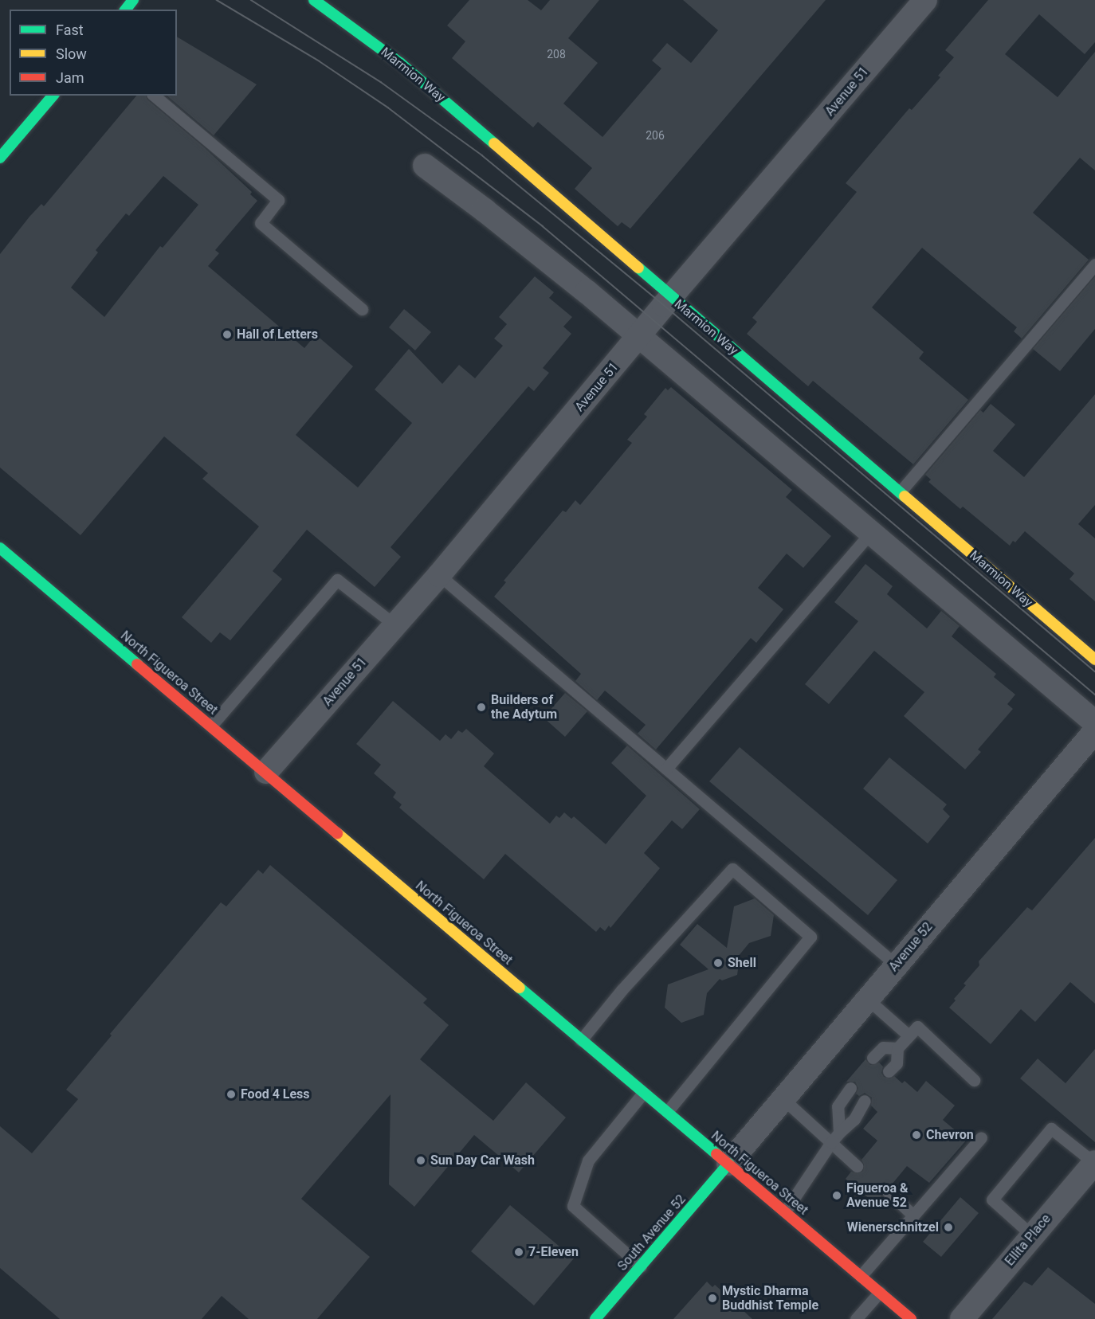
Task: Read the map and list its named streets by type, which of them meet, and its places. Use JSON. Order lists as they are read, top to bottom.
{
  "streets": {
    "street": [
      "Marmion Way",
      "Avenue 51",
      "North Figueroa Street",
      "Avenue 52",
      "South Avenue 52",
      "Ellita Place"
    ]
  },
  "crossings": [
    ["Marmion Way", "Avenue 51"],
    ["Avenue 51", "North Figueroa Street"],
    ["North Figueroa Street", "Avenue 52"],
    ["North Figueroa Street", "South Avenue 52"],
    ["Avenue 52", "South Avenue 52"]
  ],
  "places": [
    "Hall of Letters",
    "Builders of the Adytum",
    "Shell",
    "Food 4 Less",
    "Chevron",
    "Sun Day Car Wash",
    "Figueroa & Avenue 52",
    "Wienerschnitzel",
    "7-Eleven",
    "Mystic Dharma Buddhist Temple"
  ],
  "house_numbers": ["208", "206"],
  "legend": ["Fast", "Slow", "Jam"]
}
